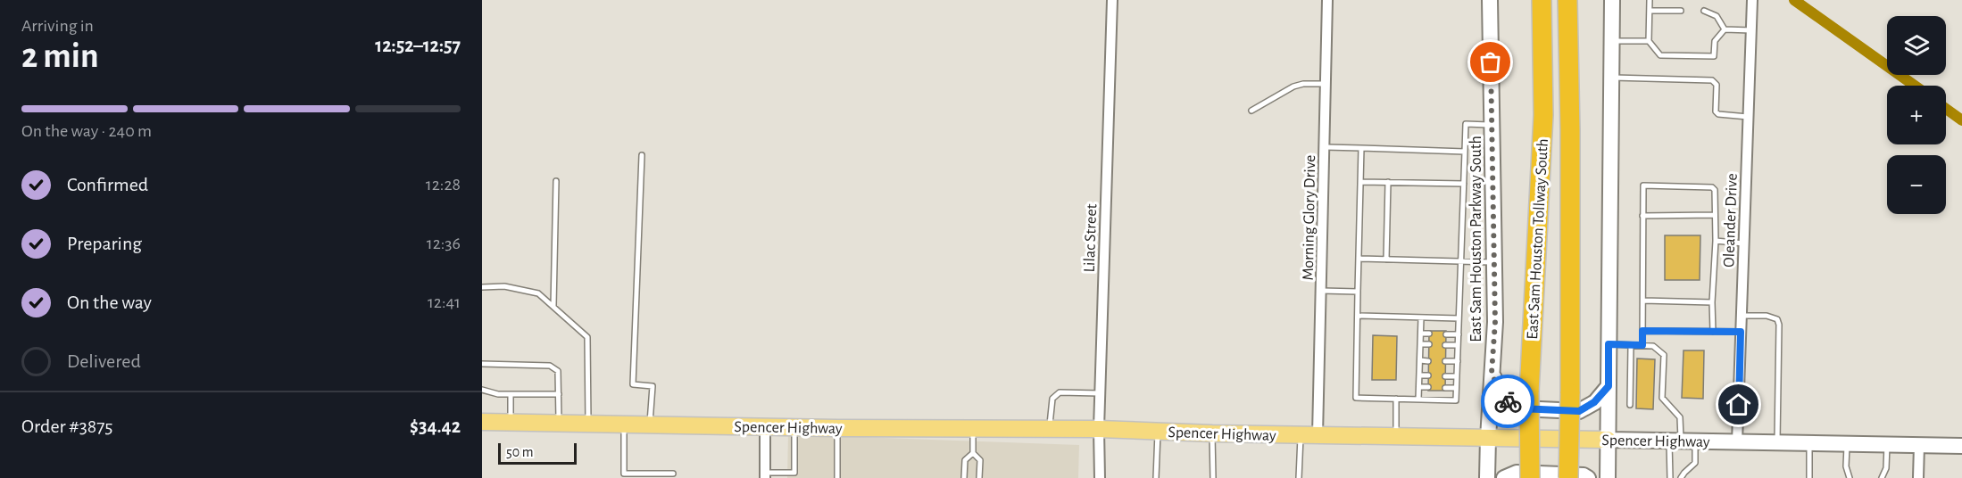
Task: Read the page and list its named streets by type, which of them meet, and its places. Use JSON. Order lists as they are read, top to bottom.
{
  "streets": {
    "highway": ["East Sam Houston Tollway South"],
    "main road": ["East Sam Houston Parkway South", "Spencer Highway"],
    "street": ["Morning Glory Drive", "Oleander Drive", "Lilac Street"]
  },
  "crossings": [
    ["Morning Glory Drive", "Spencer Highway"],
    ["Oleander Drive", "Spencer Highway"],
    ["Lilac Street", "Spencer Highway"],
    ["East Sam Houston Parkway South", "Spencer Highway"]
  ],
  "scale_bar": "50 m",
  "page": {
    "heading": ["2 min", "Arriving in", "12:52–12:57"],
    "panel": ["Order #3875", "$34.42"],
    "map_buttons": ["+", "−"],
    "bar": "On the way · 240 m",
    "list": [
      ["Confirmed", "12:28"],
      ["Preparing", "12:36"],
      ["On the way", "12:41"],
      "Delivered"
    ],
    "scale": "50 m"
  }
}
